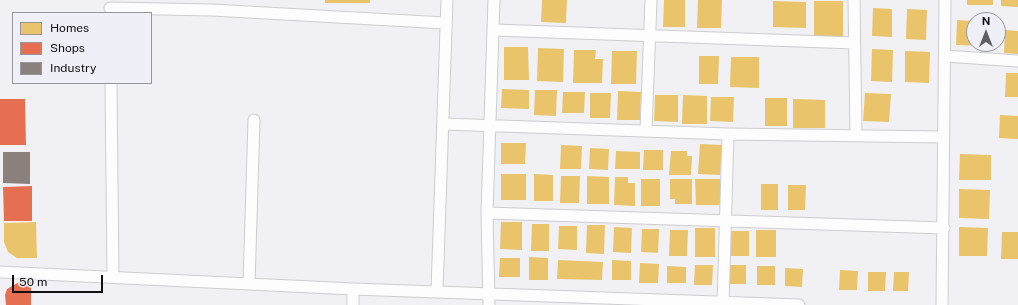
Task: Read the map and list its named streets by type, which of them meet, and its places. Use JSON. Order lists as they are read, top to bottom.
{
  "legend": ["Homes", "Shops", "Industry"],
  "scale_bar": "50 m",
  "north": "top"
}
